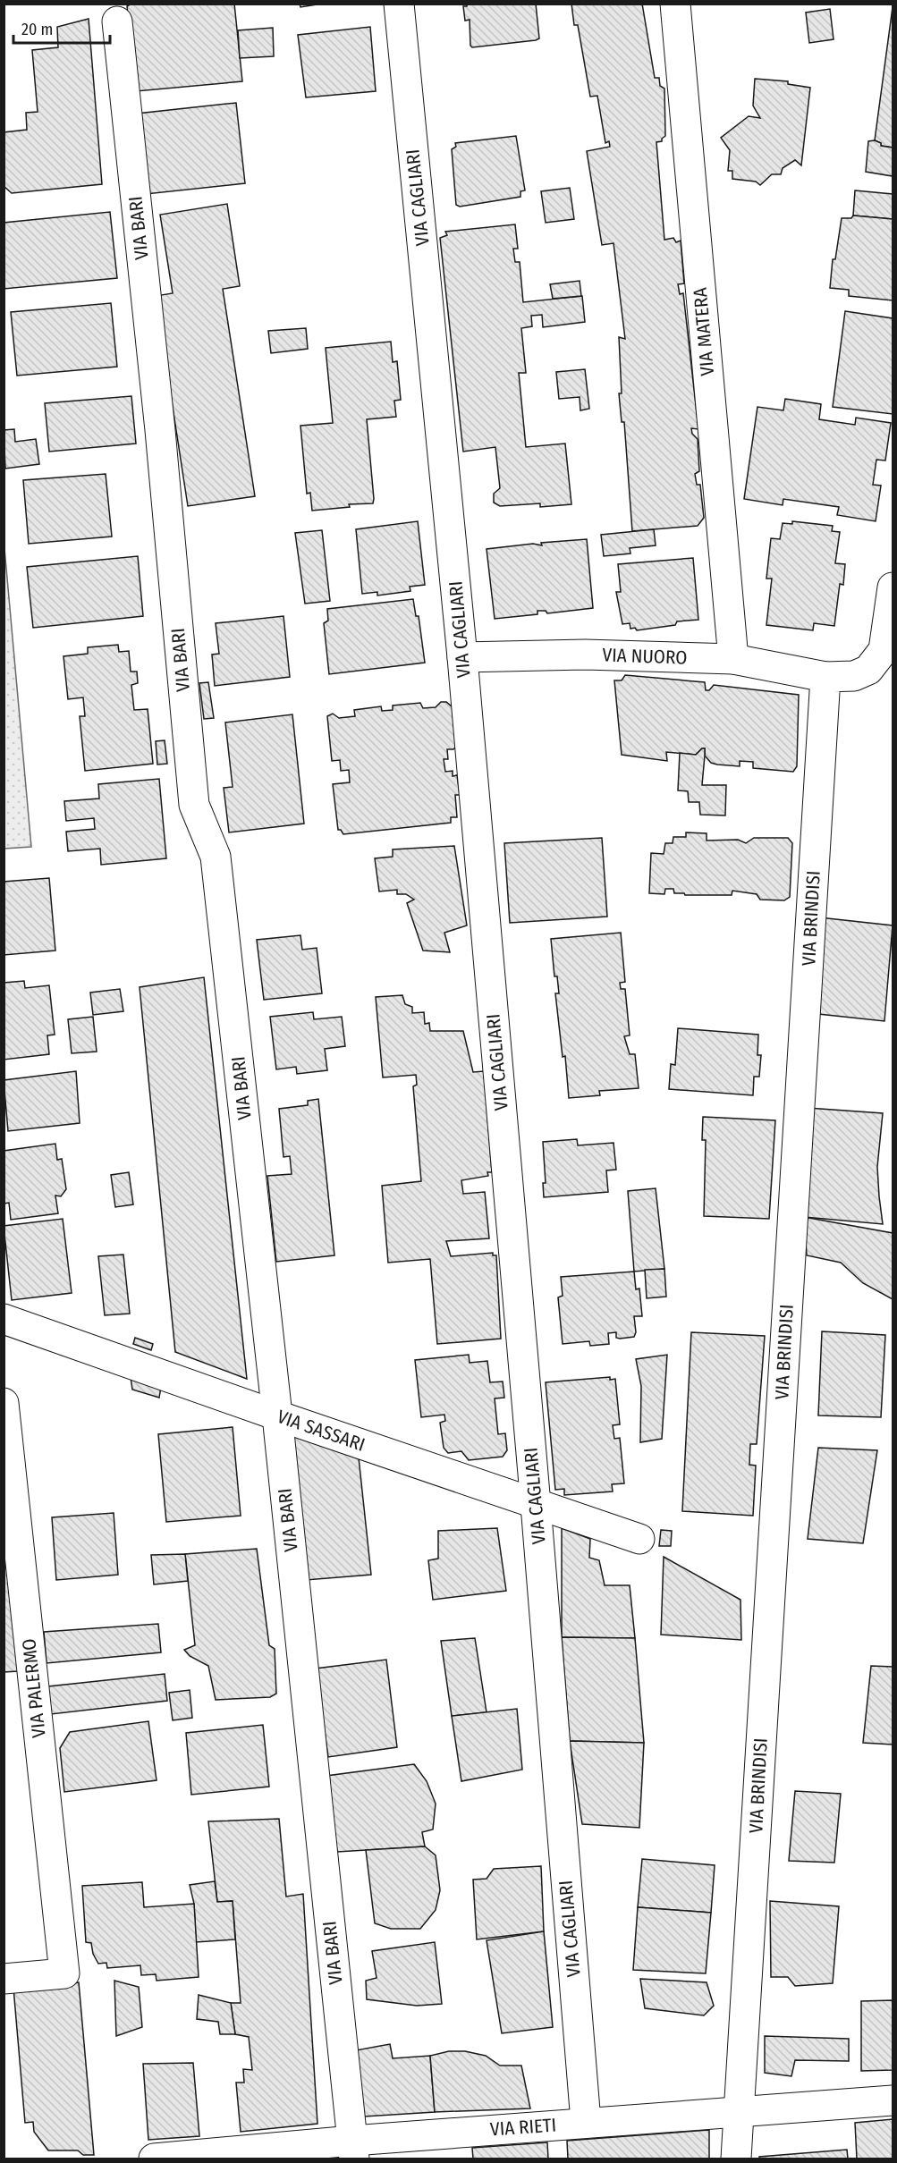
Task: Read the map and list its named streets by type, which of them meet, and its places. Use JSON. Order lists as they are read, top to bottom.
{
  "streets": {
    "street": [
      "VIA CAGLIARI",
      "VIA BARI",
      "VIA MATERA",
      "VIA NUORO",
      "VIA BRINDISI",
      "VIA SASSARI",
      "VIA PALERMO",
      "VIA RIETI"
    ]
  },
  "crossings": [
    ["VIA CAGLIARI", "VIA NUORO"],
    ["VIA CAGLIARI", "VIA SASSARI"],
    ["VIA CAGLIARI", "VIA RIETI"],
    ["VIA BARI", "VIA SASSARI"],
    ["VIA BARI", "VIA RIETI"],
    ["VIA MATERA", "VIA NUORO"],
    ["VIA NUORO", "VIA BRINDISI"],
    ["VIA BRINDISI", "VIA RIETI"]
  ],
  "scale_bar": "20 m"
}
